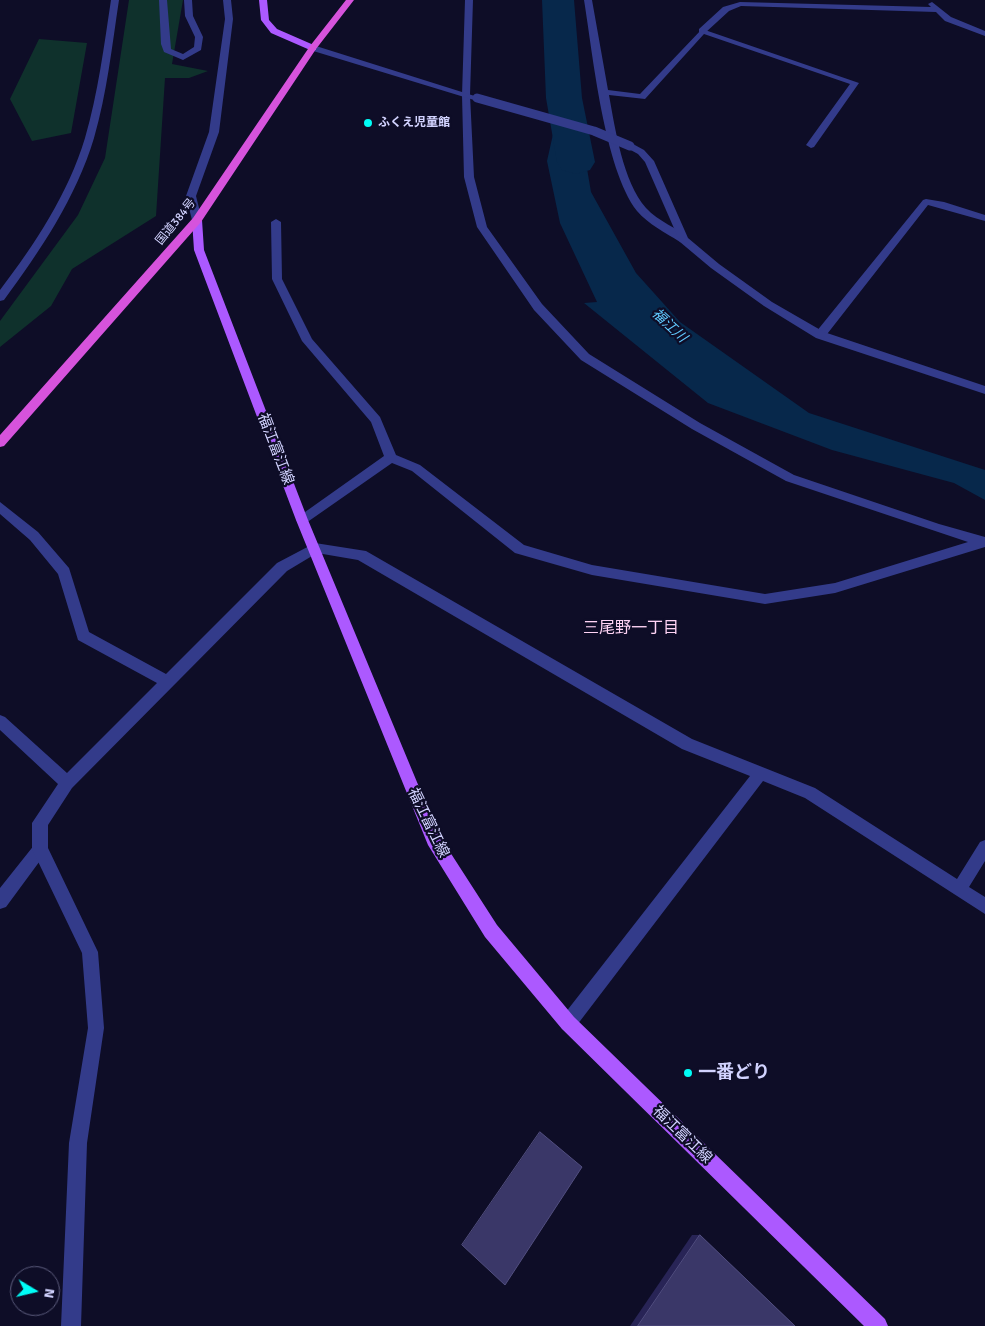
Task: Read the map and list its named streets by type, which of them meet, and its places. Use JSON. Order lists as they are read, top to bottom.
{
  "streets": {
    "highway": ["国道384号"],
    "main road": ["福江富江線"]
  },
  "crossings": [
    ["国道384号", "福江富江線"]
  ],
  "districts": ["三尾野一丁目"],
  "water": ["福江川"],
  "places": ["ふくえ児童館", "一番どり"],
  "north": "right"
}
